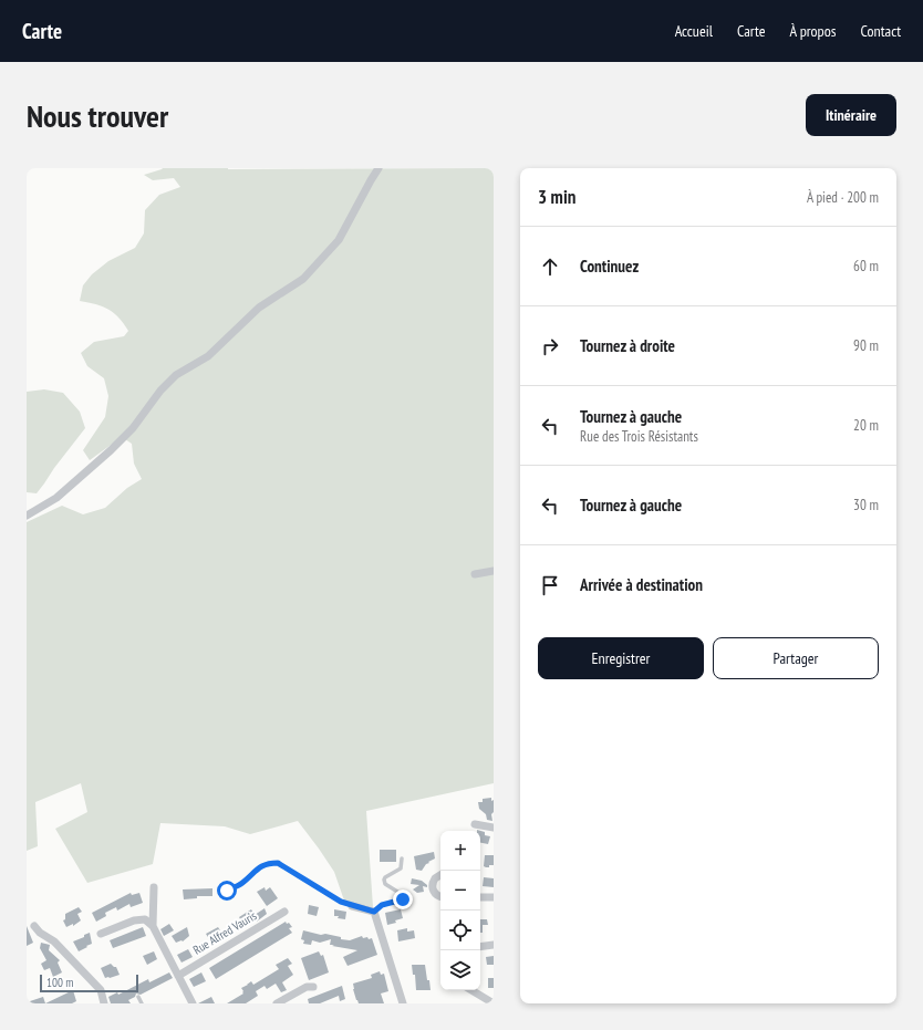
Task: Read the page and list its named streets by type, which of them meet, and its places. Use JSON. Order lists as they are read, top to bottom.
{
  "streets": {
    "street": ["Rue Alfred Vauris"]
  },
  "scale_bar": "100 m",
  "page": {
    "header": "Carte",
    "nav": [
      "Accueil",
      "Carte",
      "À propos",
      "Contact"
    ],
    "buttons": [
      "Itinéraire",
      ["Enregistrer", "Partager"]
    ],
    "title": "Nous trouver",
    "heading": ["3 min", "À pied · 200 m"],
    "list": [
      ["Continuez", "60 m"],
      ["Tournez à droite", "90 m"],
      ["Tournez à gauche", "Rue des Trois Résistants", "20 m"],
      ["Tournez à gauche", "30 m"],
      "Arrivée à destination"
    ],
    "map_buttons": ["+", "−"],
    "scale": "100 m"
  }
}
